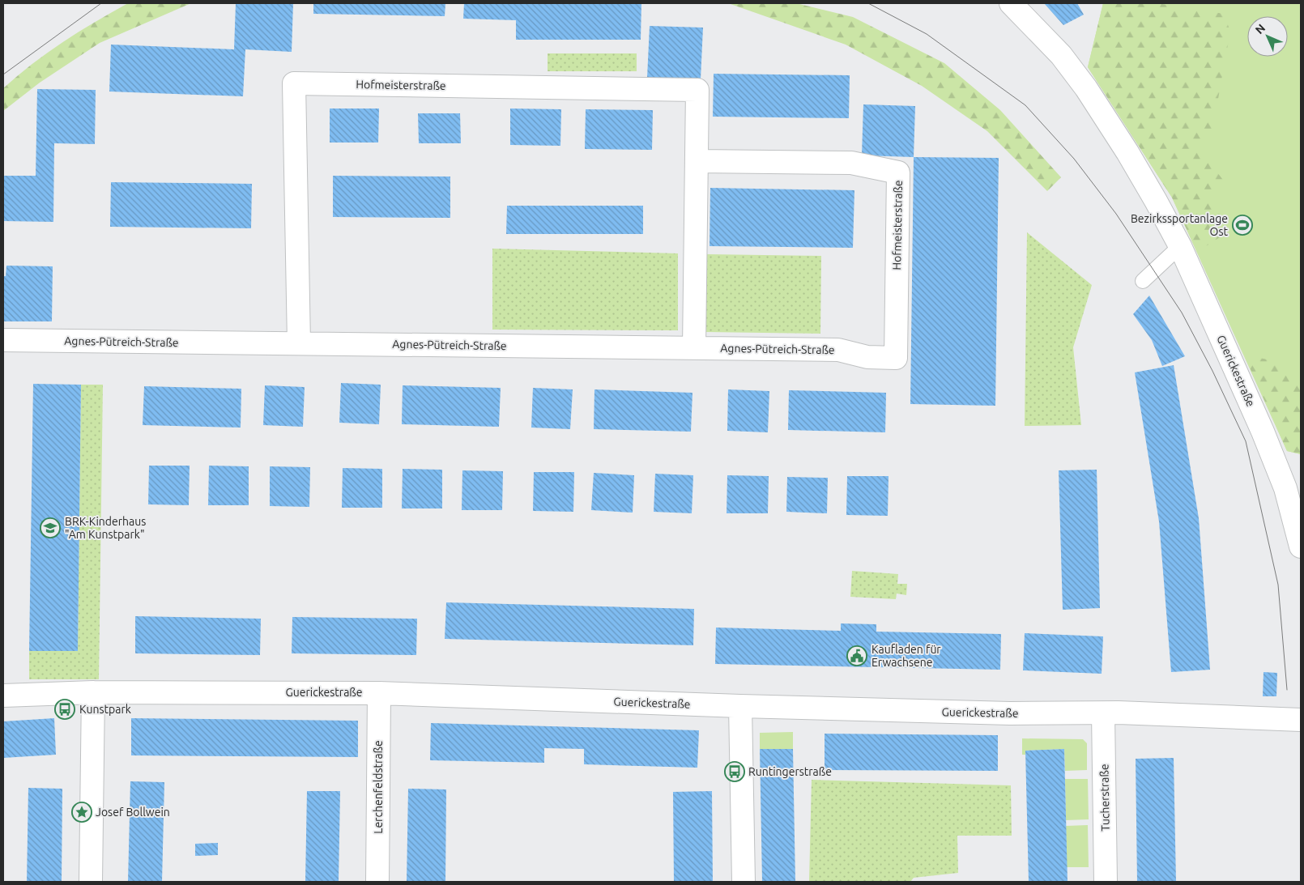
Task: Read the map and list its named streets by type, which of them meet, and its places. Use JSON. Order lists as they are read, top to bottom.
{
  "streets": {
    "street": [
      "Hofmeisterstraße",
      "Agnes-Pütreich-Straße",
      "Guerickestraße",
      "Lerchenfeldstraße",
      "Tucherstraße"
    ]
  },
  "crossings": [
    ["Hofmeisterstraße", "Agnes-Pütreich-Straße"],
    ["Guerickestraße", "Lerchenfeldstraße"],
    ["Guerickestraße", "Tucherstraße"]
  ],
  "places": {
    "sports": ["Bezirkssportanlage Ost"],
    "school or university": ["BRK-Kinderhaus \"Am Kunstpark\""],
    "public building": ["Kaufladen für Erwachsene"],
    "bus stop": ["Kunstpark", "Runtingerstraße"],
    "place": ["Josef Bollwein"]
  },
  "north": "top left"
}
